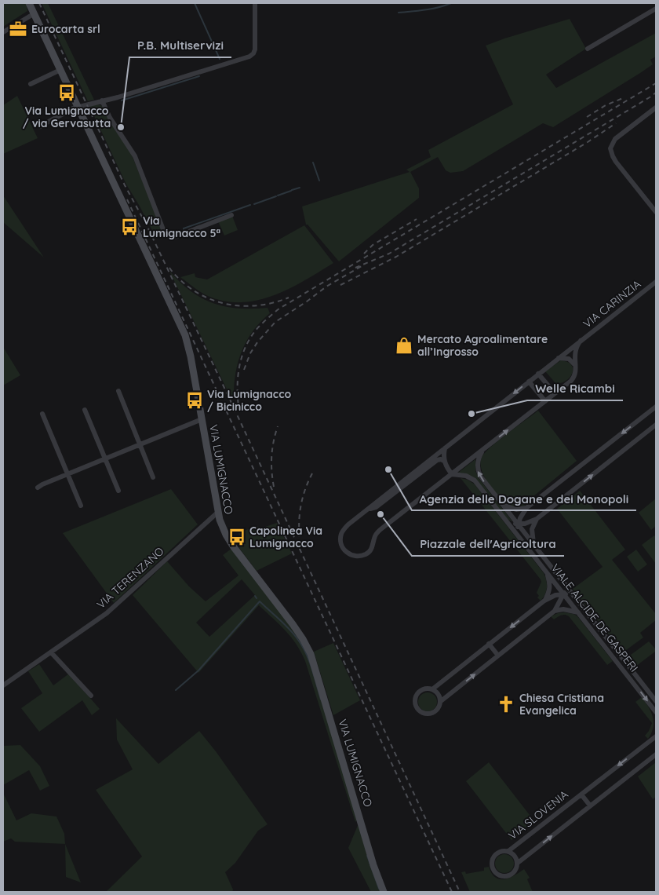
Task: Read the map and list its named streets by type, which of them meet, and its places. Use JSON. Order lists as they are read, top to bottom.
{
  "streets": {
    "main road": ["VIA LUMIGNACCO"],
    "street": [
      "VIA CARINZIA",
      "VIA TERENZANO",
      "VIALE ALCIDE DE GASPERI",
      "VIA SLOVENIA"
    ]
  },
  "crossings": [
    ["VIA LUMIGNACCO", "VIA TERENZANO"]
  ],
  "places": {
    "office": ["Eurocarta srl"],
    "bus stop": [
      "Via Lumignacco / via Gervasutta",
      "Via Lumignacco 5ª",
      "Via Lumignacco / Bicinicco",
      "Capolinea Via Lumignacco"
    ],
    "other": [
      "P.B. Multiservizi",
      "Welle Ricambi",
      "Agenzia delle Dogane e dei Monopoli",
      "Piazzale dell'Agricoltura"
    ],
    "shop": ["Mercato Agroalimentare all’Ingrosso"],
    "church": ["Chiesa Cristiana Evangelica"]
  }
}
